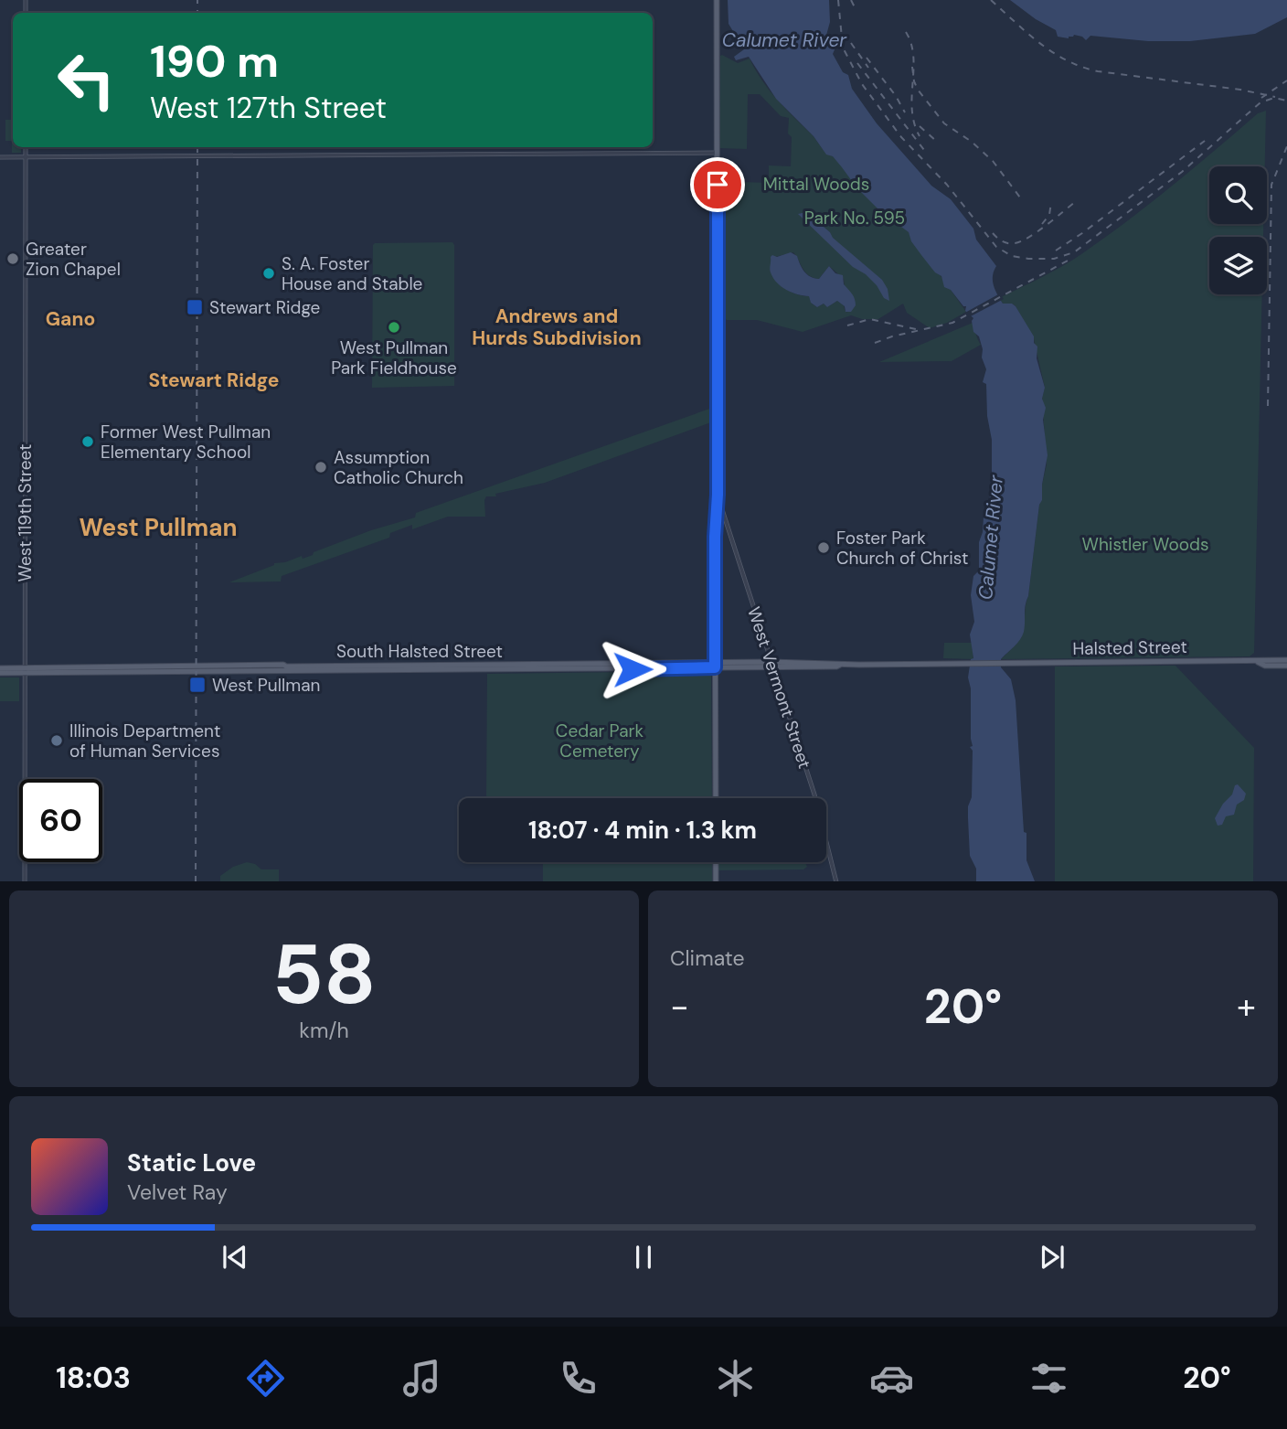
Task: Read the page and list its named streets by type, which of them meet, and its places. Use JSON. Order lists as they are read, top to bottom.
{
  "streets": {
    "main road": ["Halsted Street", "South Halsted Street"],
    "street": ["West 119th Street", "West Vermont Street"]
  },
  "crossings": [
    ["West 119th Street", "South Halsted Street"],
    ["Halsted Street", "South Halsted Street"],
    ["South Halsted Street", "West Vermont Street"]
  ],
  "districts": [
    "Andrews and Hurds Subdivision",
    "Gano",
    "Stewart Ridge",
    "West Pullman"
  ],
  "water": ["Calumet River"],
  "parks": [
    "Mittal Woods",
    "Park No. 595",
    "Whistler Woods",
    "Cedar Park Cemetery"
  ],
  "places": {
    "other": [
      "Greater Zion Chapel",
      "S. A. Foster House and Stable",
      "West Pullman Park Fieldhouse",
      "Former West Pullman Elementary School",
      "Assumption Catholic Church",
      "Foster Park Church of Christ",
      "Illinois Department of Human Services"
    ],
    "transit": ["Stewart Ridge", "West Pullman"]
  },
  "page": {
    "turn": ["190 m", "West 127th Street"],
    "limit": "60",
    "trip": "18:07 · 4 min · 1.3 km",
    "tile": [
      ["58", "km/h"],
      "Climate"
    ],
    "heat": ["−", "20°", "+"],
    "song": ["Static Love", "Velvet Ray"],
    "tabs": ["18:03", "20°"]
  }
}
